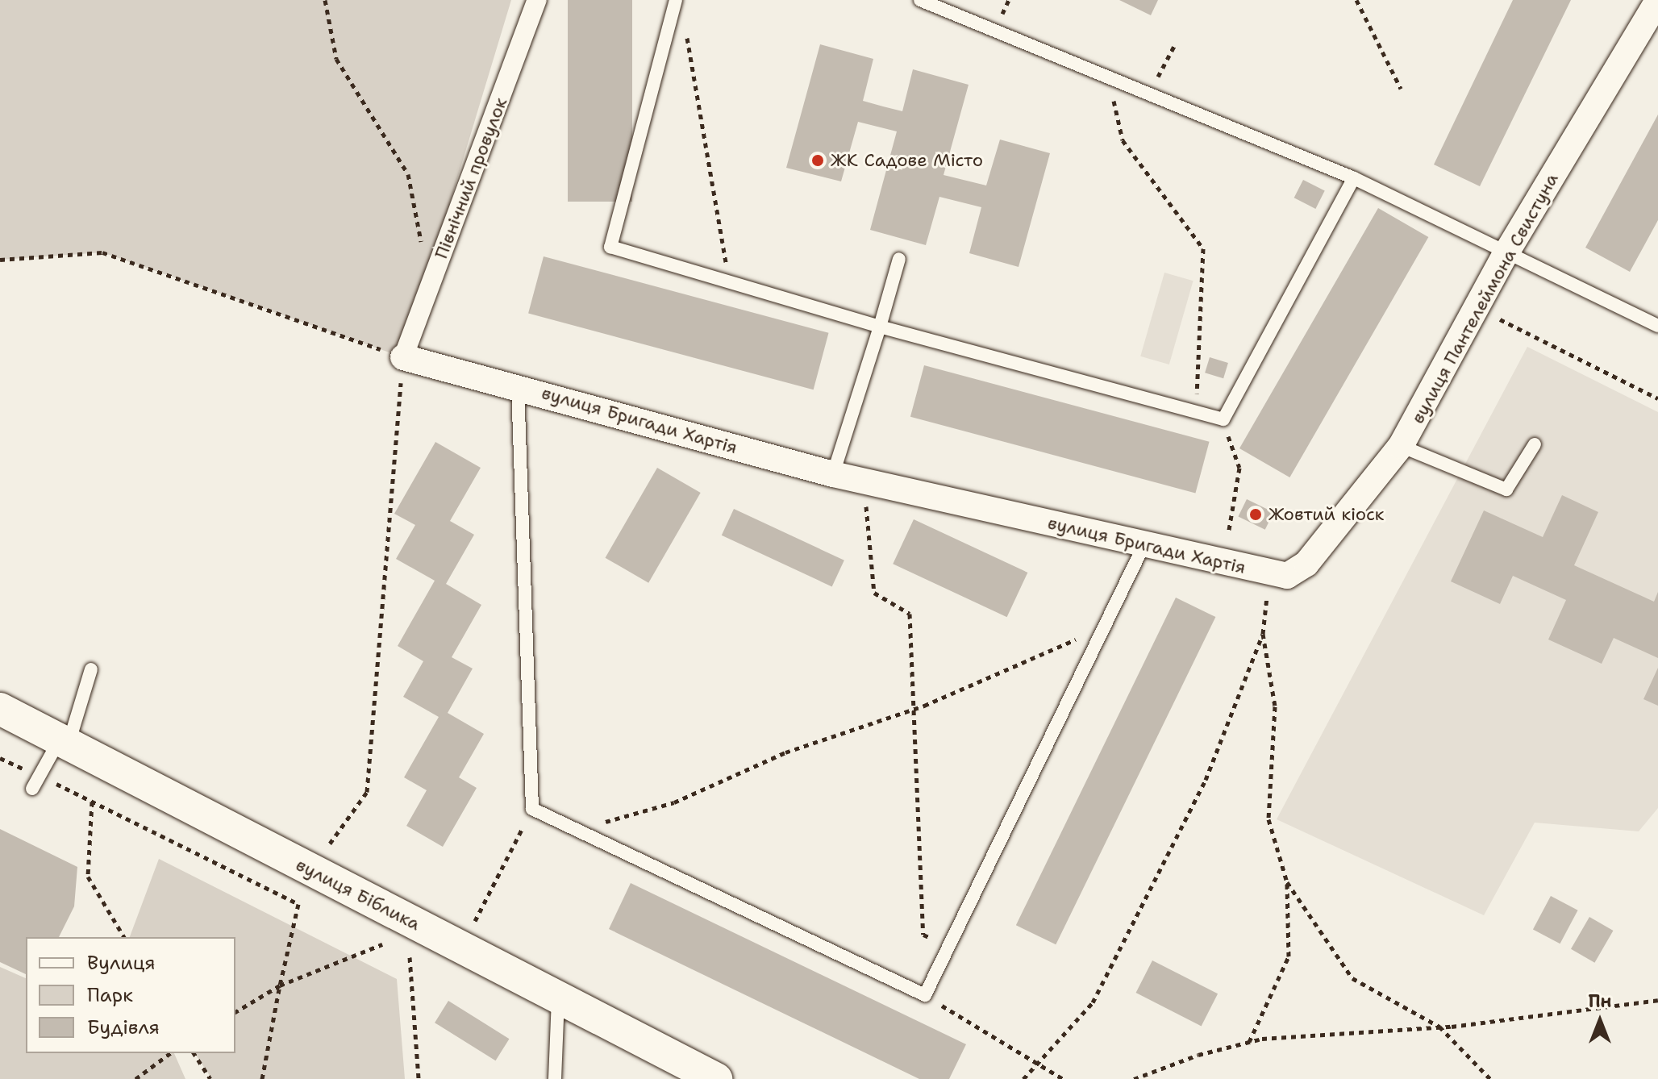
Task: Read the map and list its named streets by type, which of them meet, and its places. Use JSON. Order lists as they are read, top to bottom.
{
  "streets": {
    "street": [
      "Північний провулок",
      "вулиця Пантелеймона Свистуна",
      "вулиця Бригади Хартія",
      "вулиця Біблика"
    ]
  },
  "crossings": [
    ["Північний провулок", "вулиця Бригади Хартія"],
    ["вулиця Пантелеймона Свистуна", "вулиця Бригади Хартія"]
  ],
  "places": ["ЖК Садове Місто", "Жовтий кіоск"],
  "legend": ["Вулиця", "Парк", "Будівля"],
  "north": "top"
}
